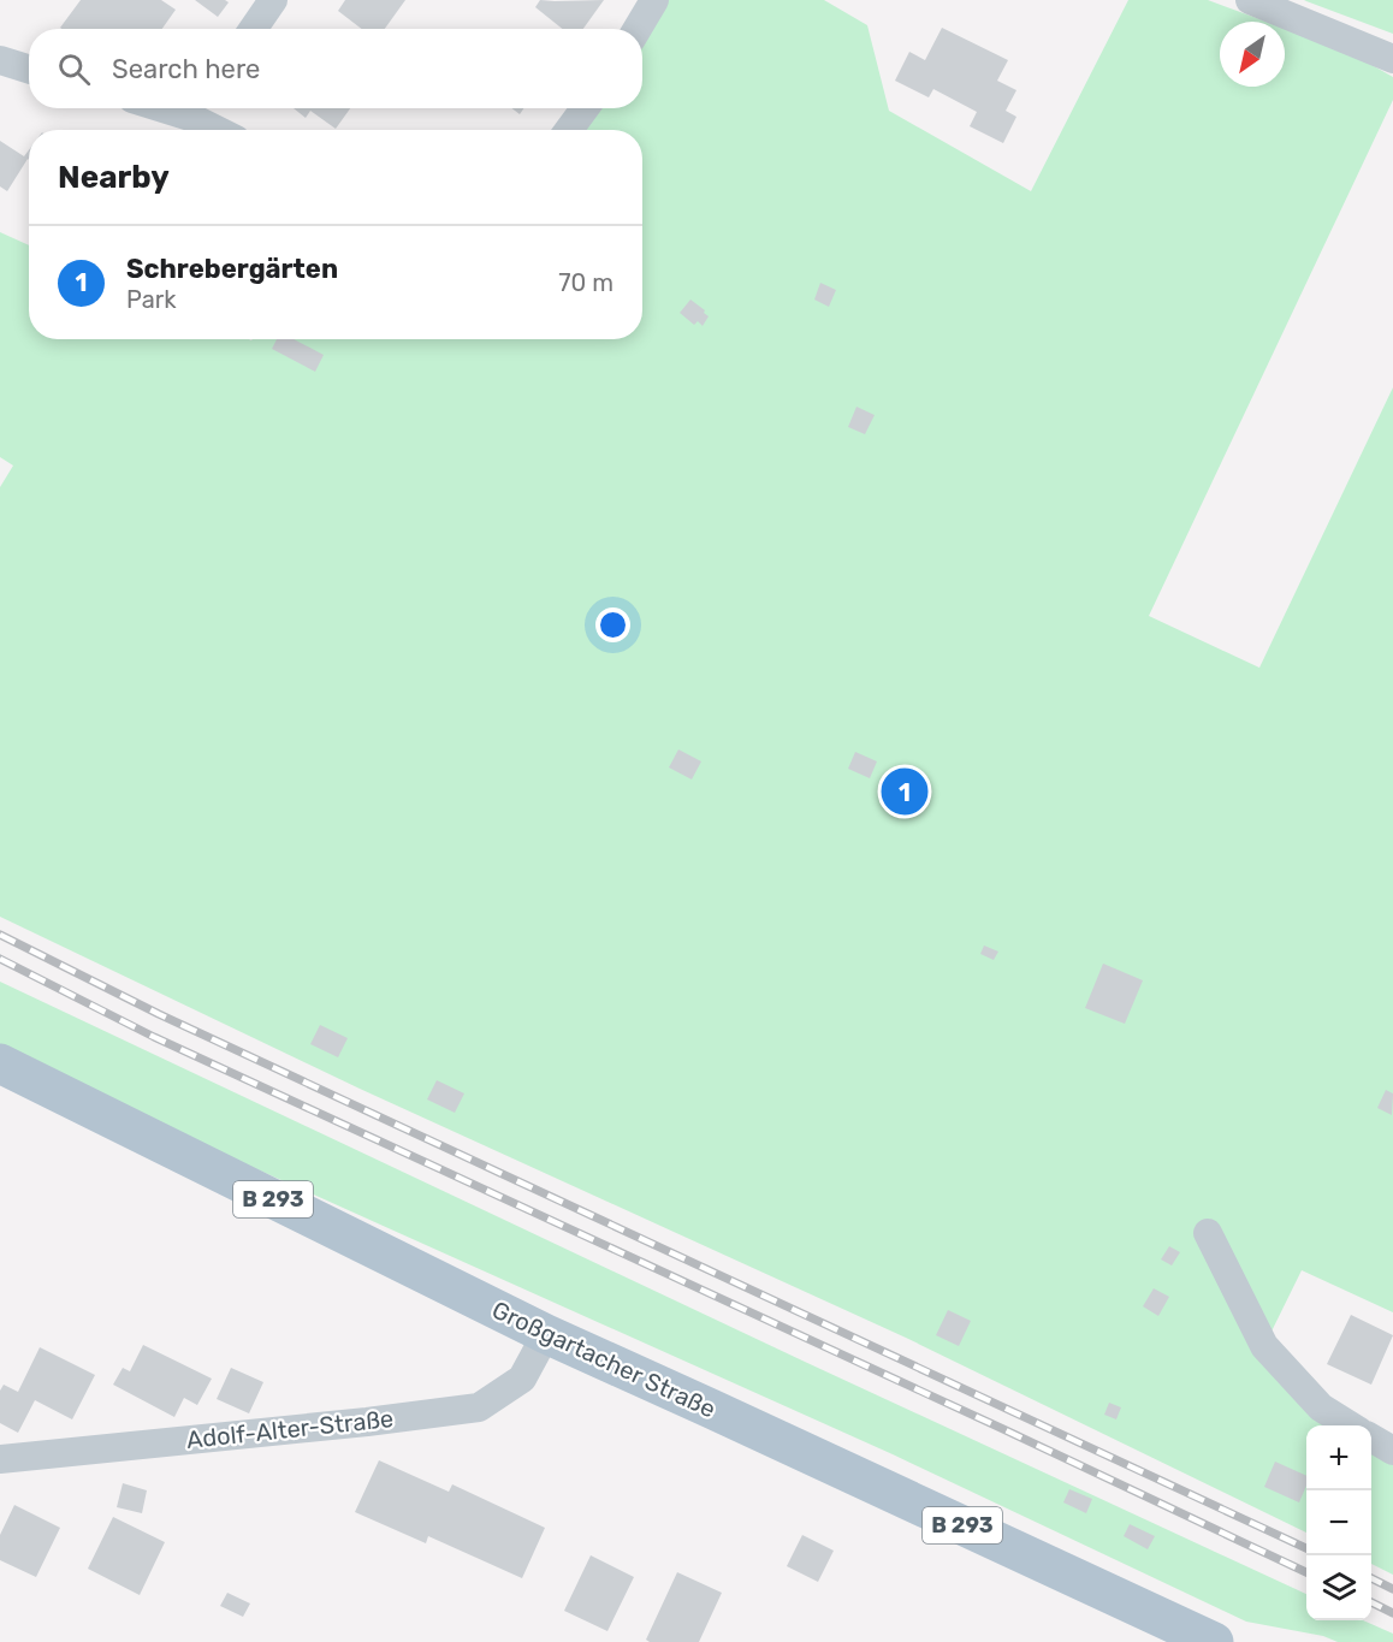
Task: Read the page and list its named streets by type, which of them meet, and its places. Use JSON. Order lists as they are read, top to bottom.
{
  "streets": {
    "main road": ["B 293", "Großgartacher Straße"],
    "street": ["Adolf-Alter-Straße"]
  },
  "crossings": [
    ["Großgartacher Straße", "Adolf-Alter-Straße"]
  ],
  "north": "bottom left",
  "page": {
    "search": "Search here",
    "heading": "Nearby",
    "list": [
      {
        "mark": "1",
        "name": "Schrebergärten",
        "note": "Park",
        "value": "70 m"
      }
    ],
    "pins": "1",
    "map_buttons": ["+", "−"]
  }
}
